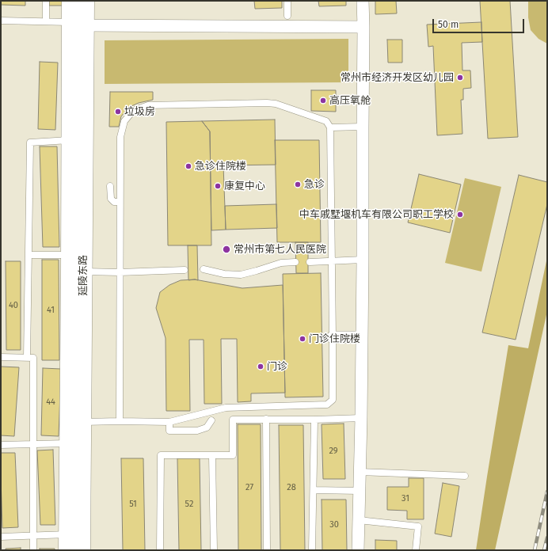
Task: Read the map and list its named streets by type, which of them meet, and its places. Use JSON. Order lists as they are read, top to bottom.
{
  "streets": {
    "main road": ["延陵东路"]
  },
  "places": [
    "常州市经济开发区幼儿园",
    "高压氧舱",
    "垃圾房",
    "急诊住院楼",
    "急诊",
    "康复中心",
    "中车戚墅堰机车有限公司职工学校",
    "常州市第七人民医院",
    "门诊住院楼",
    "门诊"
  ],
  "house_numbers": [
    "40",
    "41",
    "44",
    "29",
    "27",
    "28",
    "31",
    "51",
    "52",
    "30"
  ],
  "scale_bar": "50 m"
}
